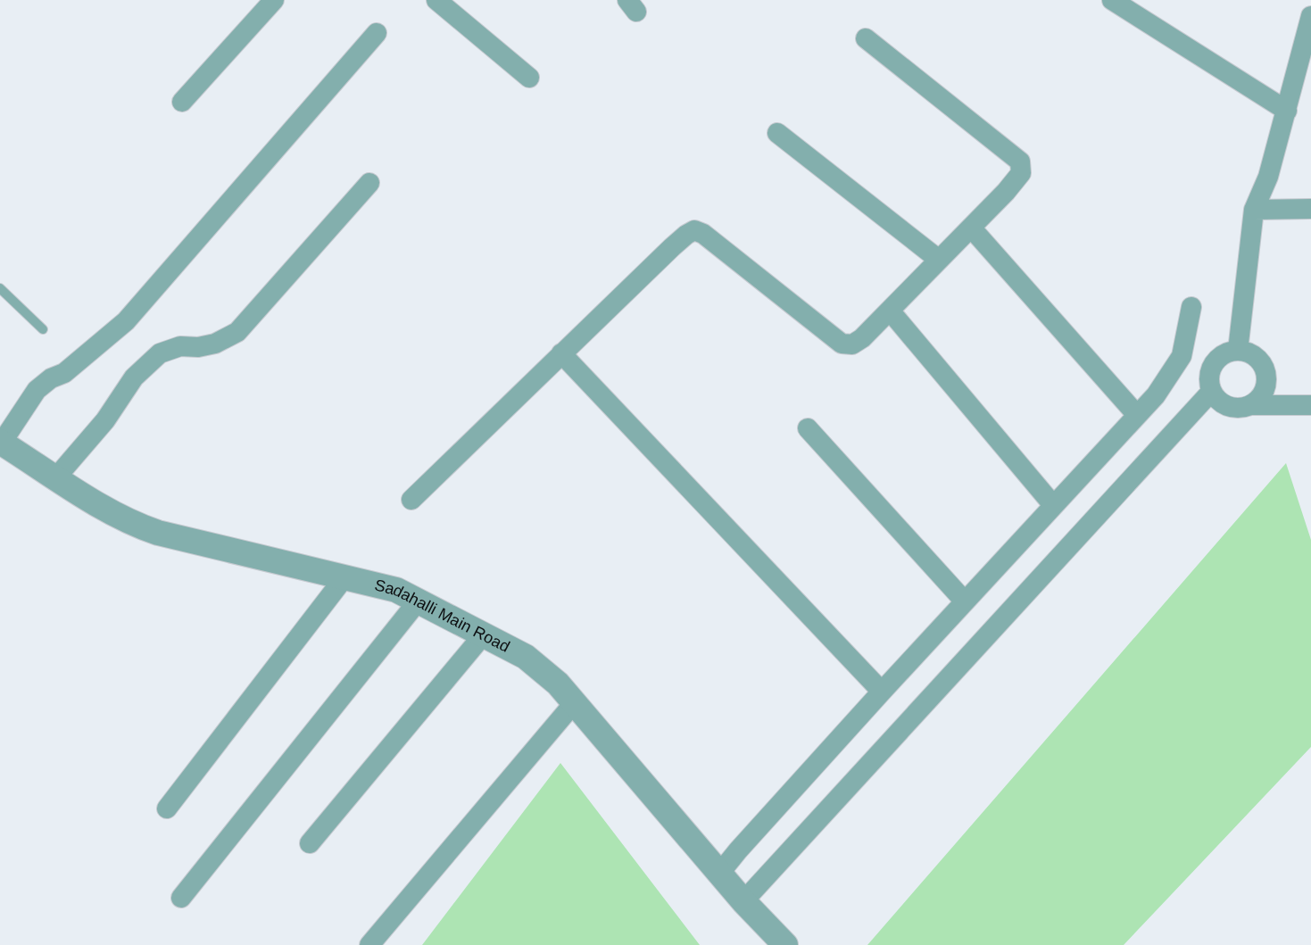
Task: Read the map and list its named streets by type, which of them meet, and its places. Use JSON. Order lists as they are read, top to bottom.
{
  "streets": {
    "street": ["Sadahalli Main Road"]
  }
}
